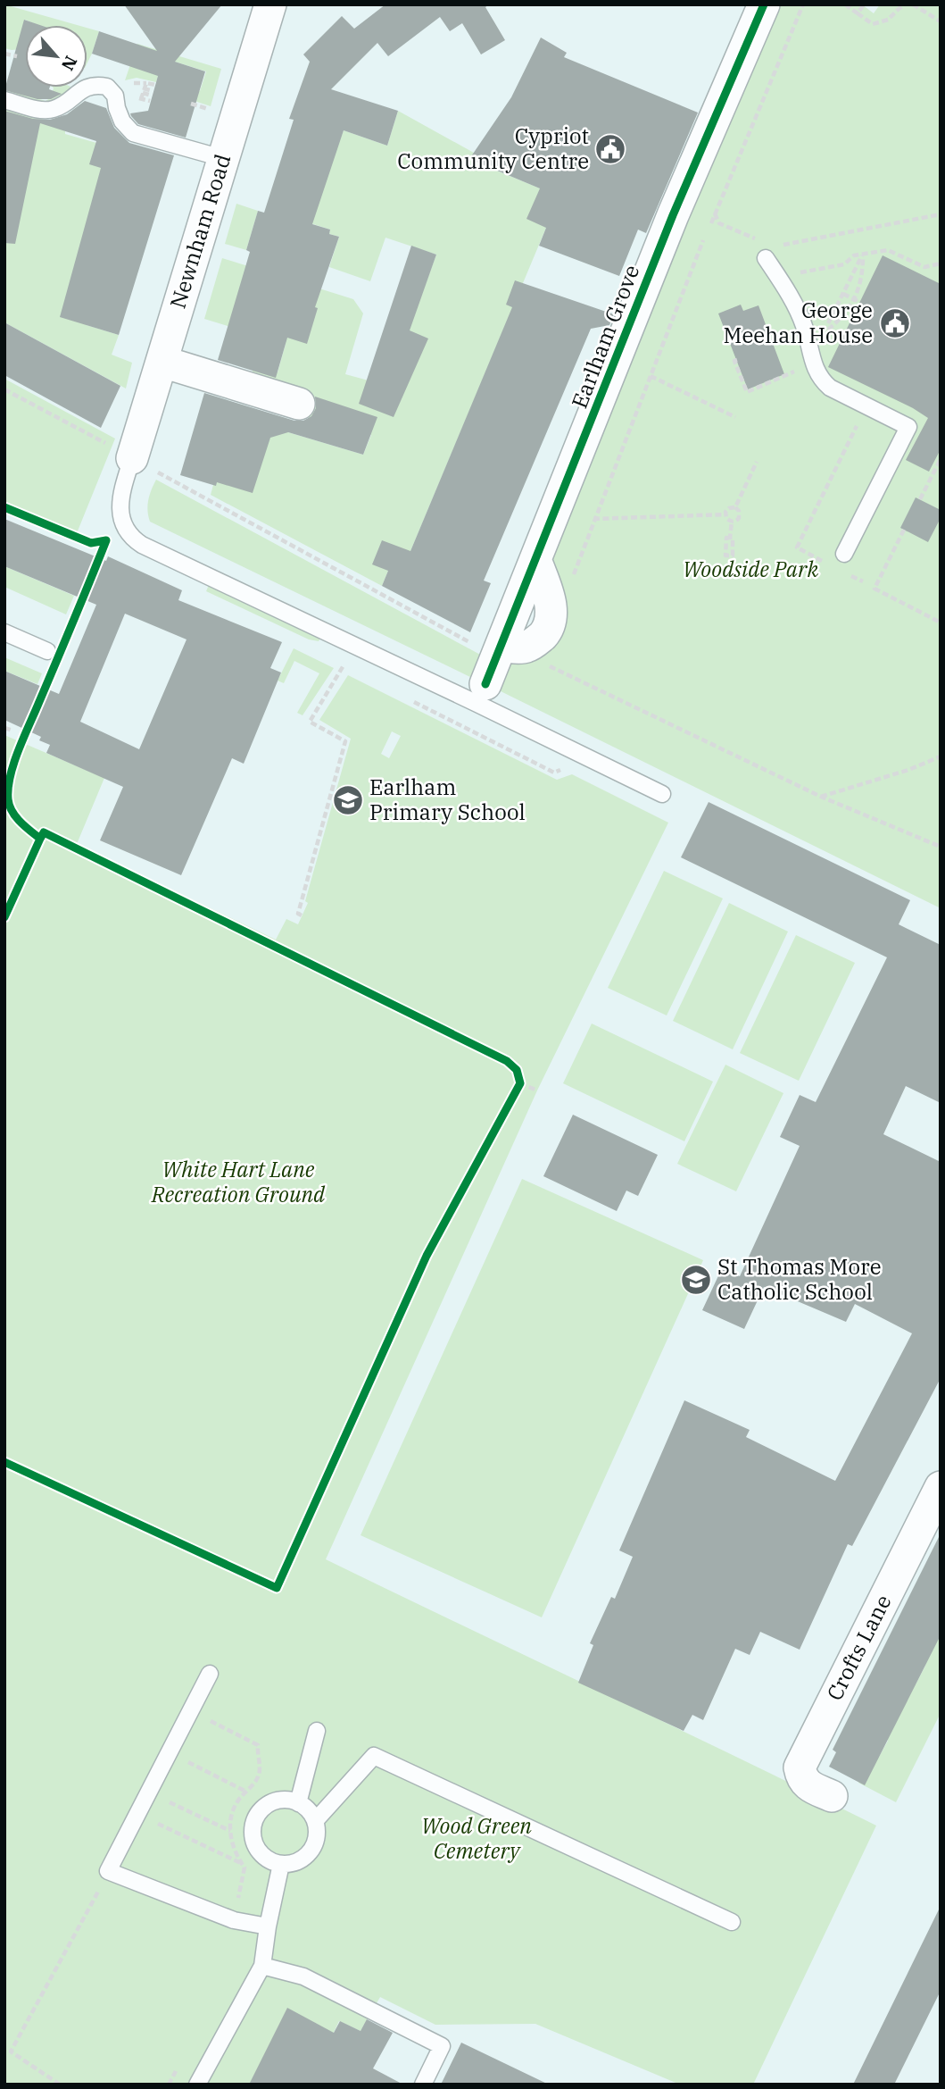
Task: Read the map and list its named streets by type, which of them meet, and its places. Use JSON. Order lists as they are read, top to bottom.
{
  "streets": {
    "street": ["Newnham Road", "Earlham Grove", "Crofts Lane"]
  },
  "parks": ["Woodside Park", "White Hart Lane Recreation Ground", "Wood Green Cemetery"],
  "places": {
    "public building": ["Cypriot Community Centre", "George Meehan House"],
    "school or university": ["Earlham Primary School", "St Thomas More Catholic School"]
  },
  "north": "bottom right"
}
